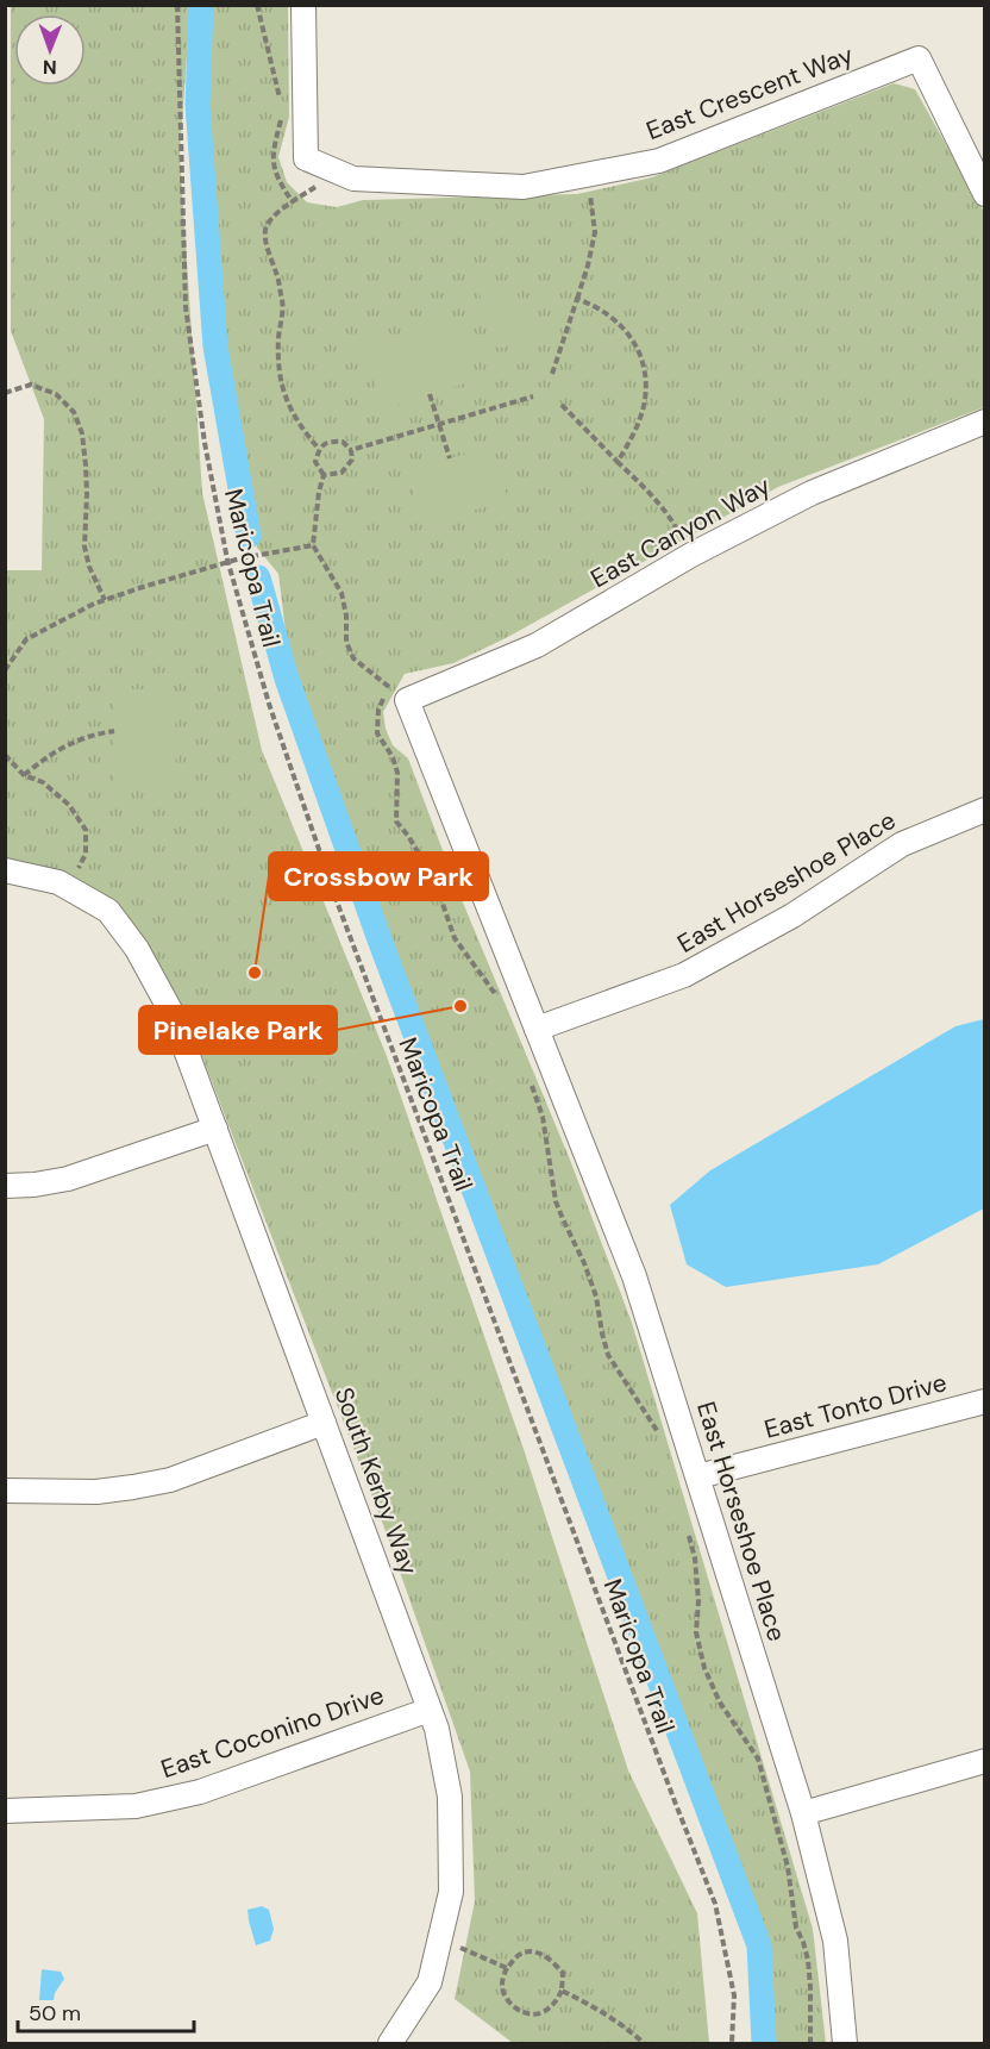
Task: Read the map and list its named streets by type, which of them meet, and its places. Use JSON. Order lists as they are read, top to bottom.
{
  "streets": {
    "street": [
      "East Crescent Way",
      "East Canyon Way",
      "East Horseshoe Place",
      "East Tonto Drive",
      "South Kerby Way",
      "East Coconino Drive"
    ],
    "path": ["Maricopa Trail"]
  },
  "crossings": [
    ["East Canyon Way", "East Horseshoe Place"],
    ["East Horseshoe Place", "East Tonto Drive"],
    ["South Kerby Way", "East Coconino Drive"]
  ],
  "places": ["Crossbow Park", "Pinelake Park"],
  "scale_bar": "50 m",
  "north": "bottom"
}
